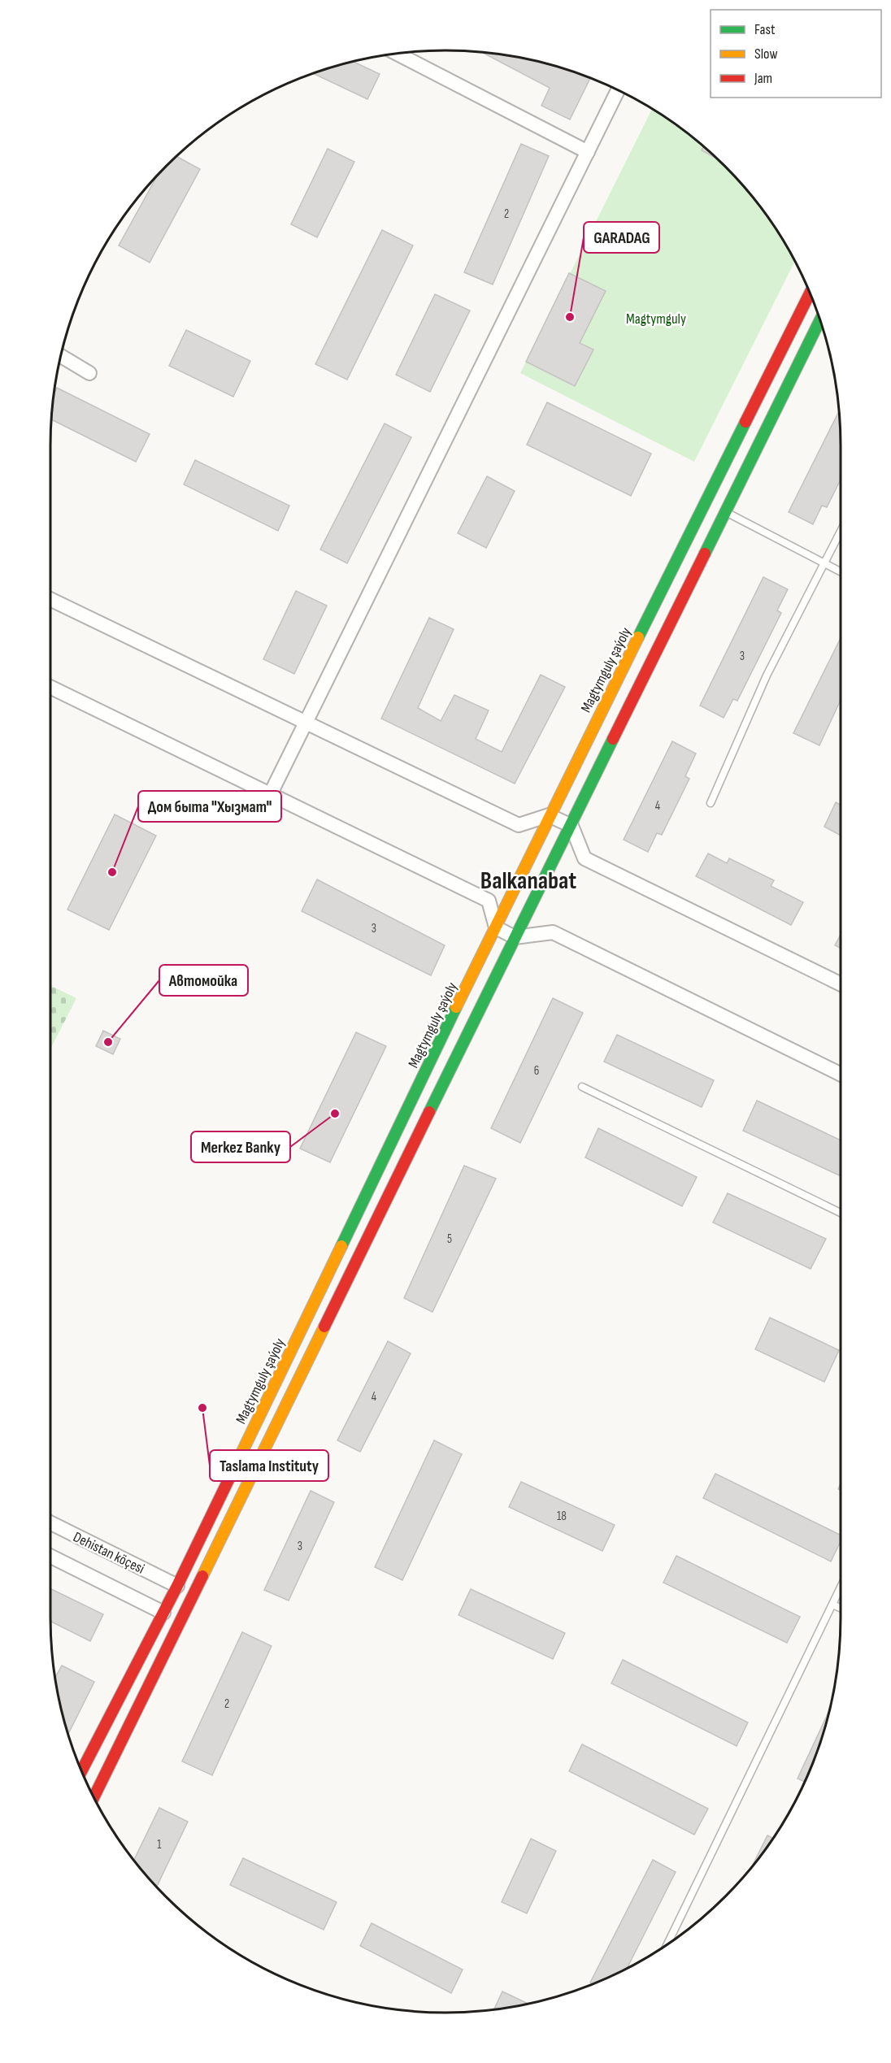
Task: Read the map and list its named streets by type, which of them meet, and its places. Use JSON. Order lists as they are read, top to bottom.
{
  "streets": {
    "street": ["Magtymguly şaýoly", "Dehistan köçesi"]
  },
  "crossings": [
    ["Magtymguly şaýoly", "Dehistan köçesi"]
  ],
  "districts": ["Balkanabat"],
  "parks": ["Magtymguly"],
  "places": [
    "GARADAG",
    "Дом быта \"Хызмат\"",
    "Автомойка",
    "Merkez Banky",
    "Taslama Instituty"
  ],
  "house_numbers": [
    "2",
    "3",
    "4",
    "3",
    "6",
    "5",
    "4",
    "18",
    "3",
    "2",
    "1"
  ],
  "legend": ["Fast", "Slow", "Jam"]
}
